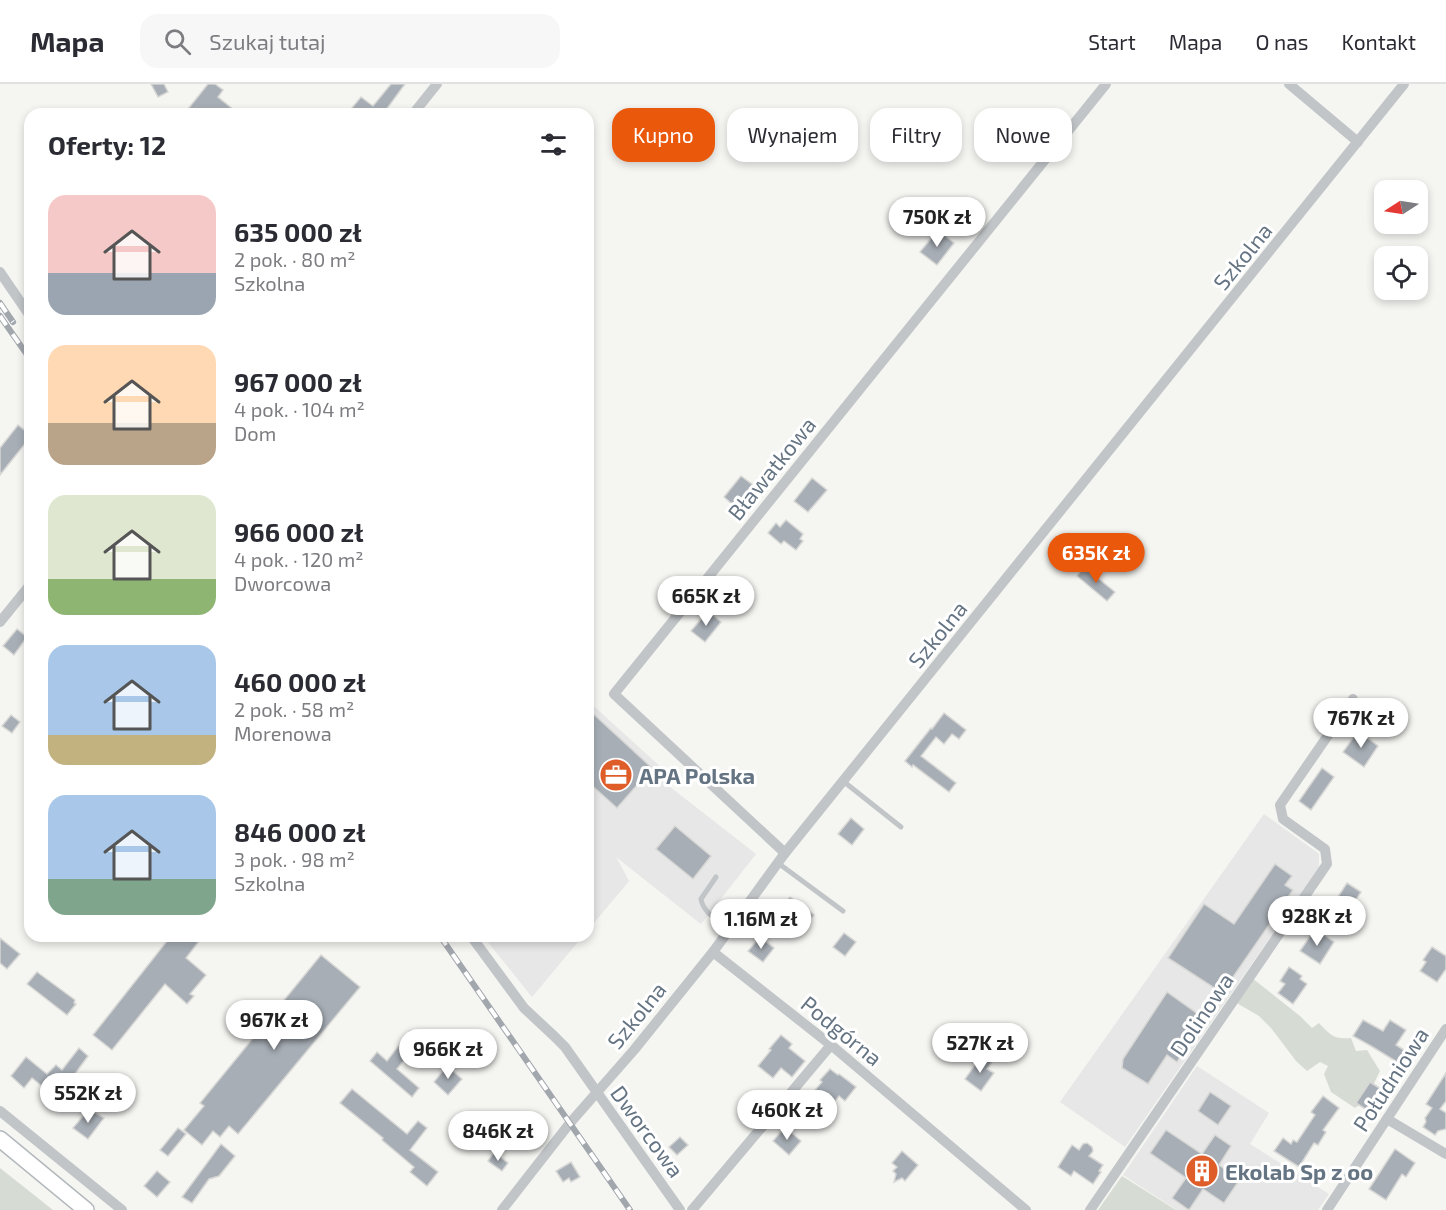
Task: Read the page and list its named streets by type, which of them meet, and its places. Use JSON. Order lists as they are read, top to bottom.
{
  "streets": {
    "street": [
      "Szkolna",
      "Bławatkowa",
      "Dolinowa",
      "Podgórna",
      "Południowa",
      "Dworcowa"
    ]
  },
  "crossings": [
    ["Szkolna", "Bławatkowa"],
    ["Szkolna", "Podgórna"],
    ["Szkolna", "Dworcowa"]
  ],
  "places": {
    "office": ["APA Polska"],
    "building": ["Ekolab Sp z oo"]
  },
  "north": "left",
  "page": {
    "header": "Mapa",
    "search": "Szukaj tutaj",
    "nav": [
      "Start",
      "Mapa",
      "O nas",
      "Kontakt"
    ],
    "chip": [
      "Kupno",
      "Wynajem",
      "Filtry",
      "Nowe"
    ],
    "heading": "Oferty: 12",
    "list": [
      {
        "name": "635 000 zł",
        "note": "2 pok. · 80 m² · Szkolna"
      },
      {
        "name": "967 000 zł",
        "note": "4 pok. · 104 m² · Dom"
      },
      {
        "name": "966 000 zł",
        "note": "4 pok. · 120 m² · Dworcowa"
      },
      {
        "name": "460 000 zł",
        "note": "2 pok. · 58 m² · Morenowa"
      },
      {
        "name": "846 000 zł",
        "note": "3 pok. · 98 m² · Szkolna"
      }
    ],
    "price": [
      "750K zł",
      "635K zł",
      "665K zł",
      "767K zł",
      "928K zł",
      "1.16M zł",
      "967K zł",
      "527K zł",
      "966K zł",
      "552K zł",
      "460K zł",
      "846K zł"
    ]
  }
}
